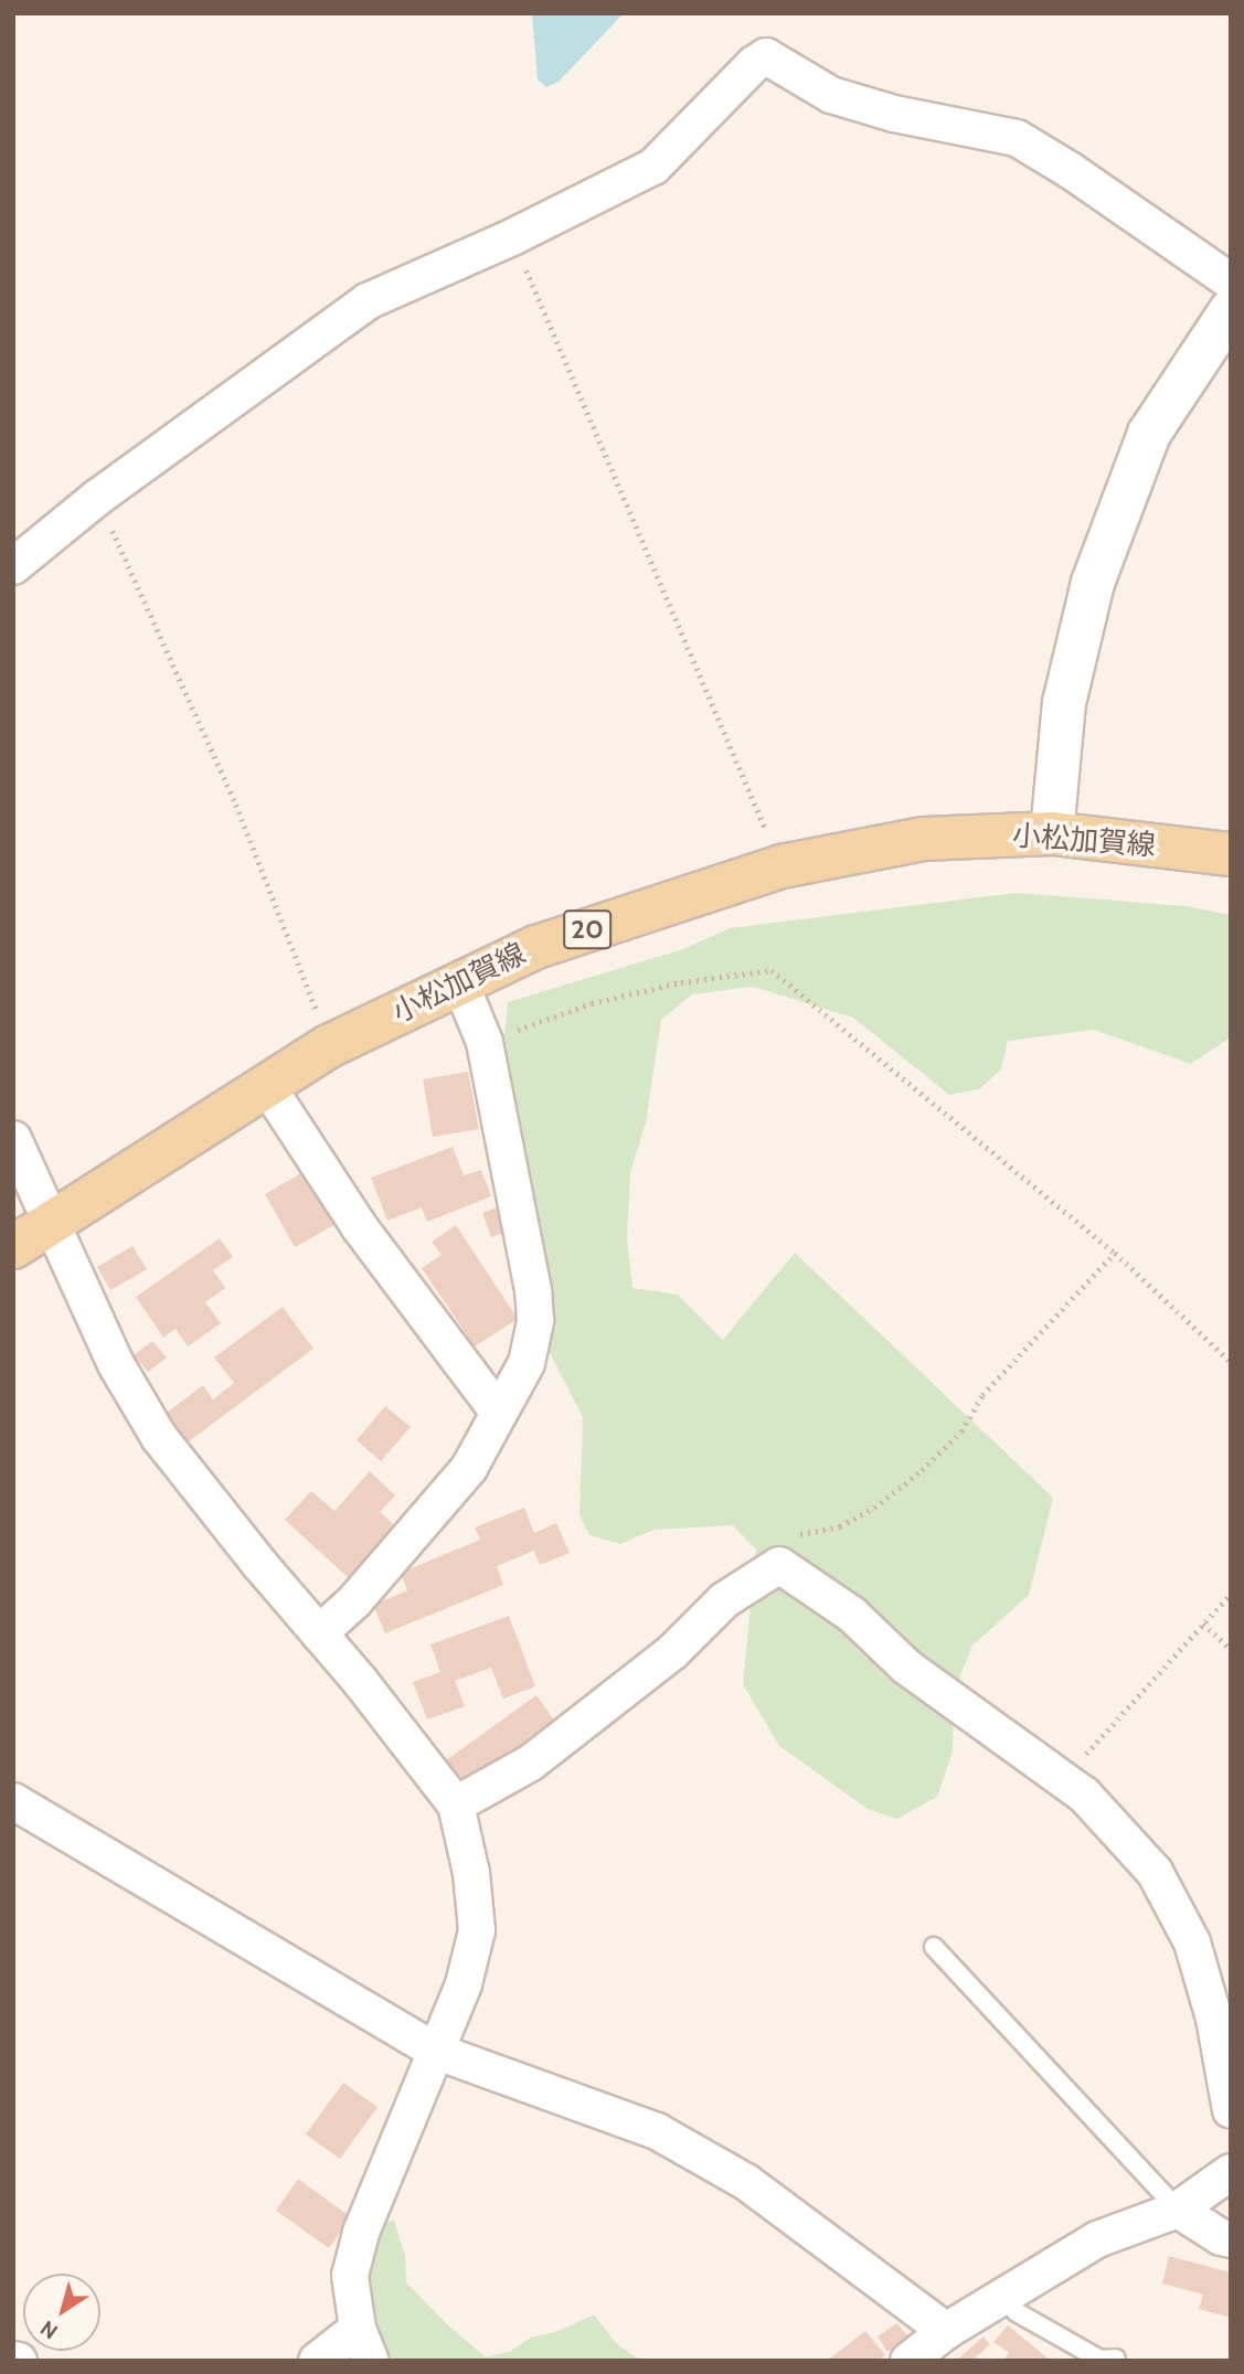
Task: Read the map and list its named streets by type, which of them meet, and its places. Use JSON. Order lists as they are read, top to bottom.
{
  "streets": {
    "main road": ["小松加賀線", "20"]
  },
  "north": "bottom left"
}
